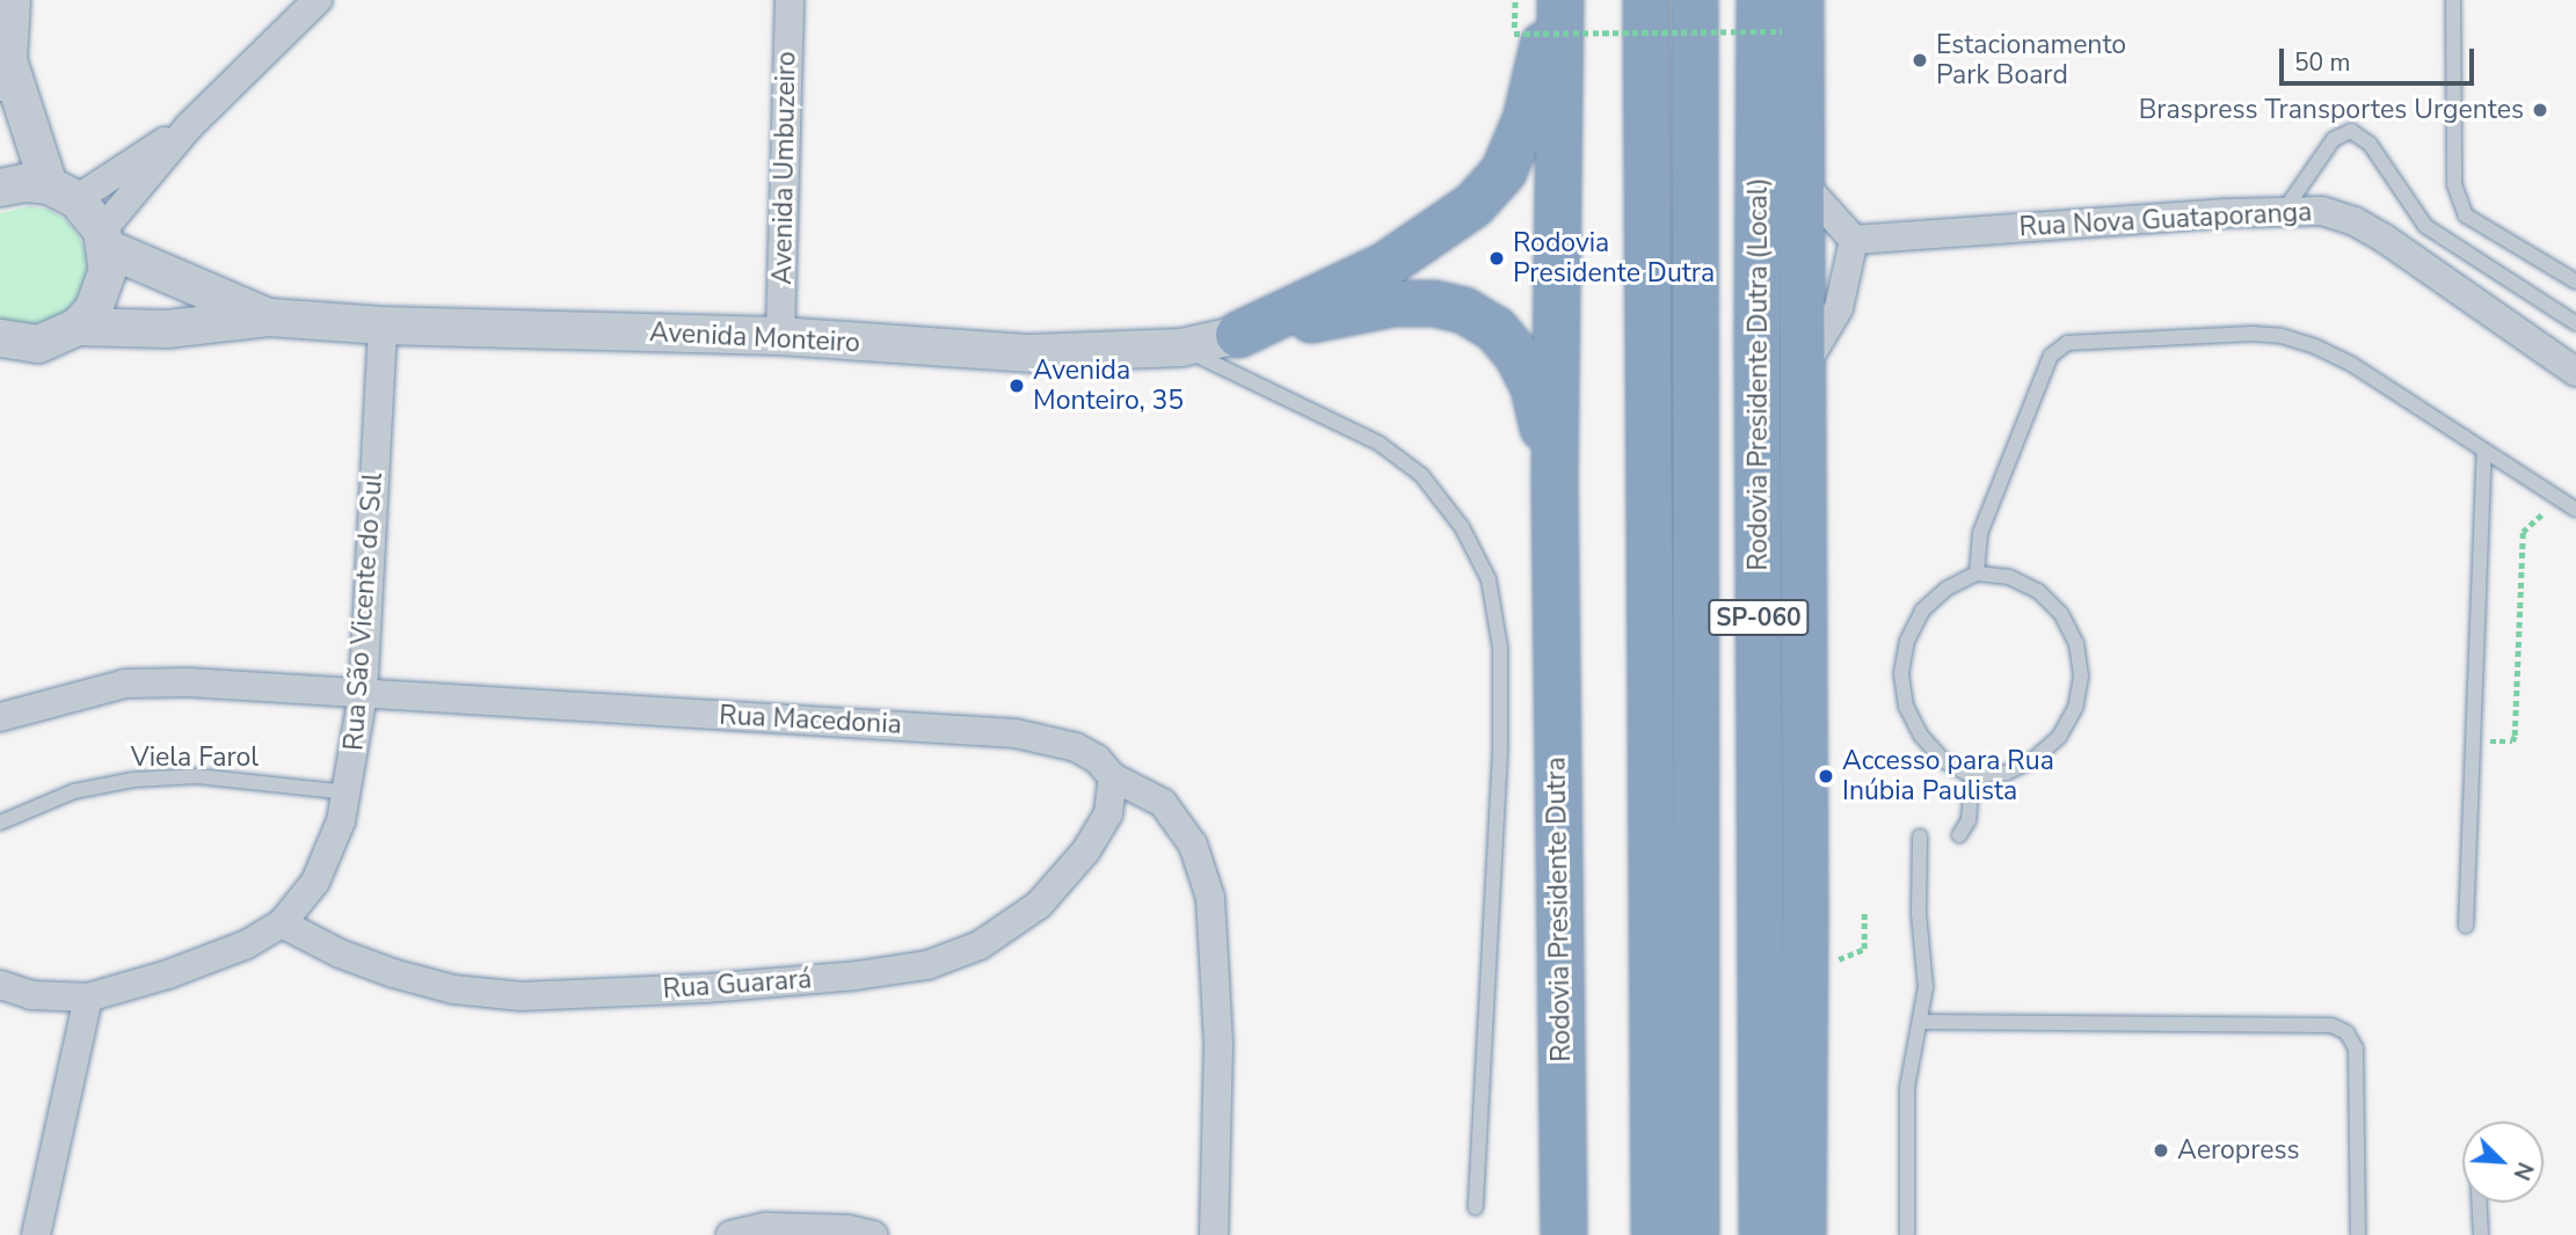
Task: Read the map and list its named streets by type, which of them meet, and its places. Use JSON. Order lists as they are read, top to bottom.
{
  "streets": {
    "highway": ["Rodovia Presidente Dutra (Local)", "SP-060", "Rodovia Presidente Dutra"],
    "street": [
      "Avenida Umbuzeiro",
      "Rua Nova Guataporanga",
      "Avenida Monteiro",
      "Rua São Vicente do Sul",
      "Rua Macedonia",
      "Rua Guarará"
    ],
    "lane": ["Viela Farol"]
  },
  "crossings": [
    ["Avenida Umbuzeiro", "Avenida Monteiro"],
    ["Avenida Monteiro", "Rua São Vicente do Sul"],
    ["Rua São Vicente do Sul", "Rua Macedonia"],
    ["Rua São Vicente do Sul", "Viela Farol"],
    ["Rua São Vicente do Sul", "Rua Guarará"],
    ["Rua Macedonia", "Rua Guarará"]
  ],
  "places": [
    "Estacionamento Park Board",
    "Braspress Transportes Urgentes",
    "Rodovia Presidente Dutra",
    "Avenida Monteiro, 35",
    "Accesso para Rua Inúbia Paulista",
    "Aeropress"
  ],
  "scale_bar": "50 m",
  "north": "bottom right"
}
